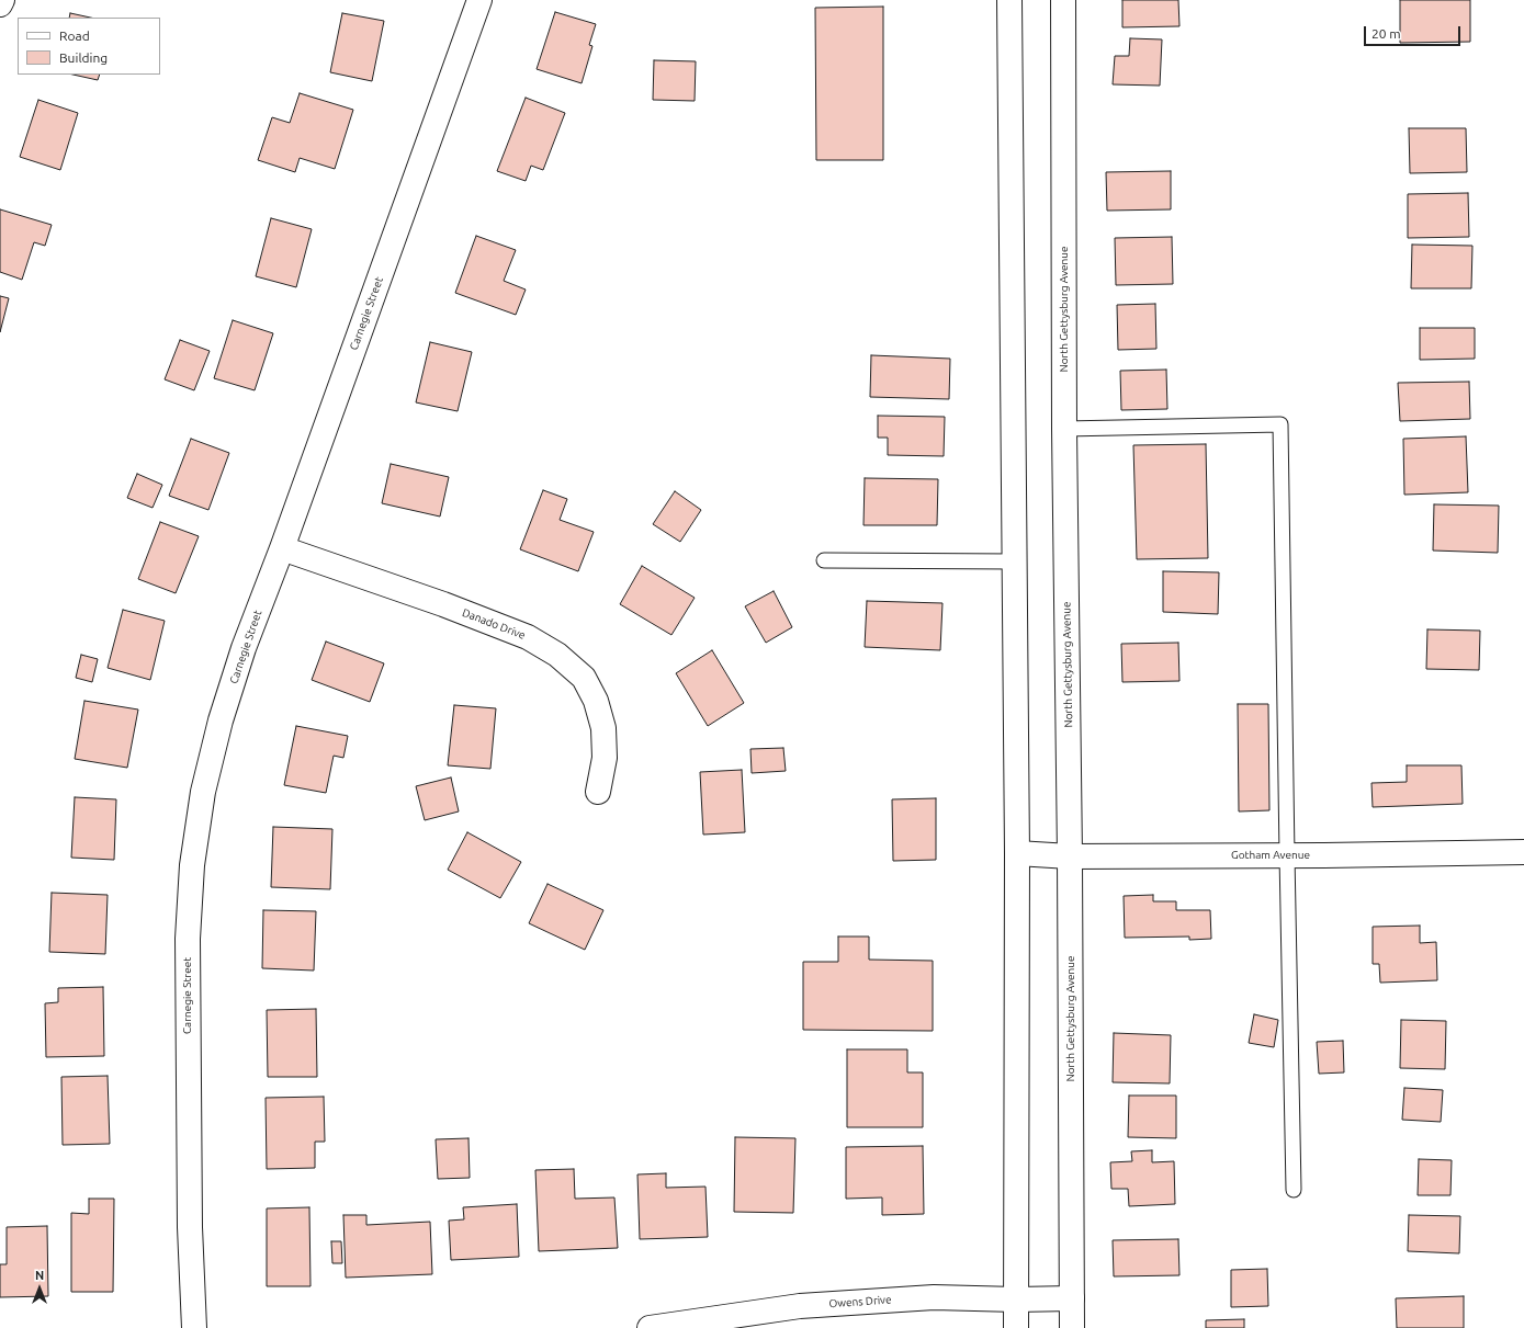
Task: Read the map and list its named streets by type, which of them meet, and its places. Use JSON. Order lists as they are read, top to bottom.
{
  "streets": {
    "street": [
      "North Gettysburg Avenue",
      "Carnegie Street",
      "Danado Drive",
      "Gotham Avenue",
      "Owens Drive"
    ]
  },
  "crossings": [
    ["North Gettysburg Avenue", "Gotham Avenue"],
    ["North Gettysburg Avenue", "Owens Drive"],
    ["Carnegie Street", "Danado Drive"]
  ],
  "legend": ["Road", "Building"],
  "scale_bar": "20 m",
  "north": "top"
}
